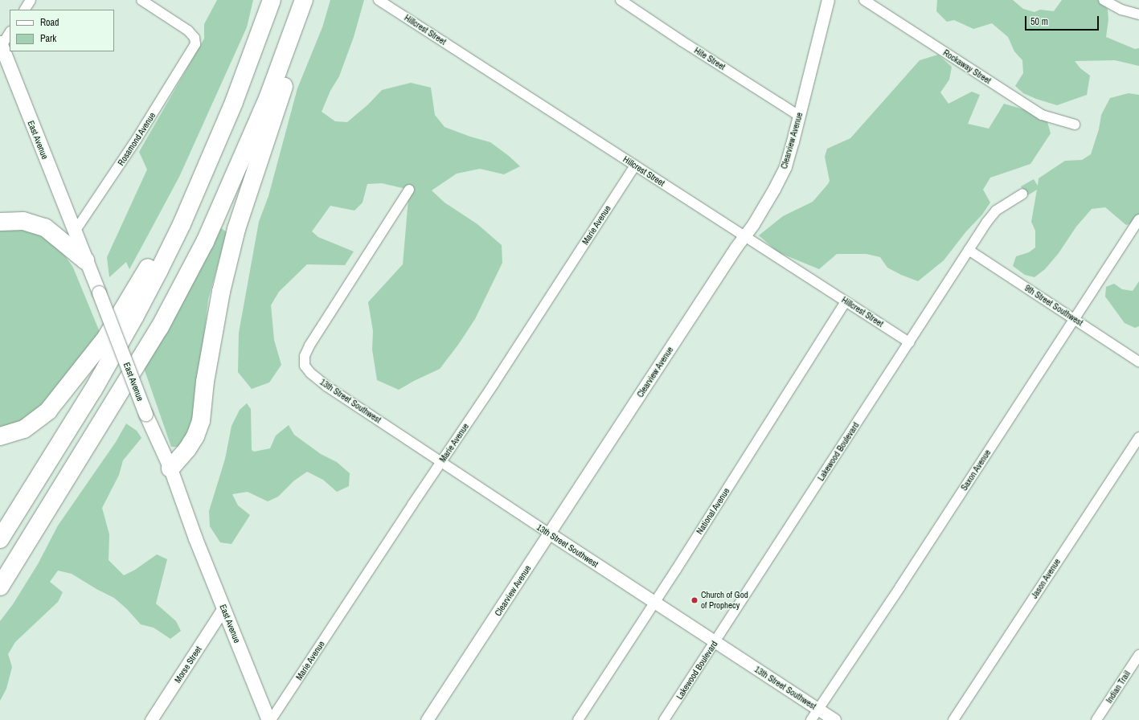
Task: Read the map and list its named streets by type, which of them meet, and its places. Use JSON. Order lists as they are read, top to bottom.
{
  "streets": {
    "main road": ["East Avenue"],
    "street": [
      "Hillcrest Street",
      "Hite Street",
      "Rockaway Street",
      "Rosamond Avenue",
      "Clearview Avenue",
      "Marie Avenue",
      "9th Street Southwest",
      "13th Street Southwest",
      "Lakewood Boulevard",
      "Saxon Avenue",
      "National Avenue",
      "Jason Avenue",
      "Morse Street",
      "Indian Trail"
    ]
  },
  "crossings": [
    ["Hillcrest Street", "Clearview Avenue"],
    ["Hillcrest Street", "Marie Avenue"],
    ["Hillcrest Street", "Lakewood Boulevard"],
    ["Hillcrest Street", "National Avenue"],
    ["Hite Street", "Clearview Avenue"],
    ["Rosamond Avenue", "East Avenue"],
    ["East Avenue", "Marie Avenue"],
    ["East Avenue", "Morse Street"],
    ["Clearview Avenue", "13th Street Southwest"],
    ["Marie Avenue", "13th Street Southwest"],
    ["9th Street Southwest", "Lakewood Boulevard"],
    ["9th Street Southwest", "Saxon Avenue"],
    ["13th Street Southwest", "Lakewood Boulevard"],
    ["13th Street Southwest", "Saxon Avenue"],
    ["13th Street Southwest", "National Avenue"]
  ],
  "places": ["Church of God of Prophecy"],
  "legend": ["Road", "Park"],
  "scale_bar": "50 m"
}
